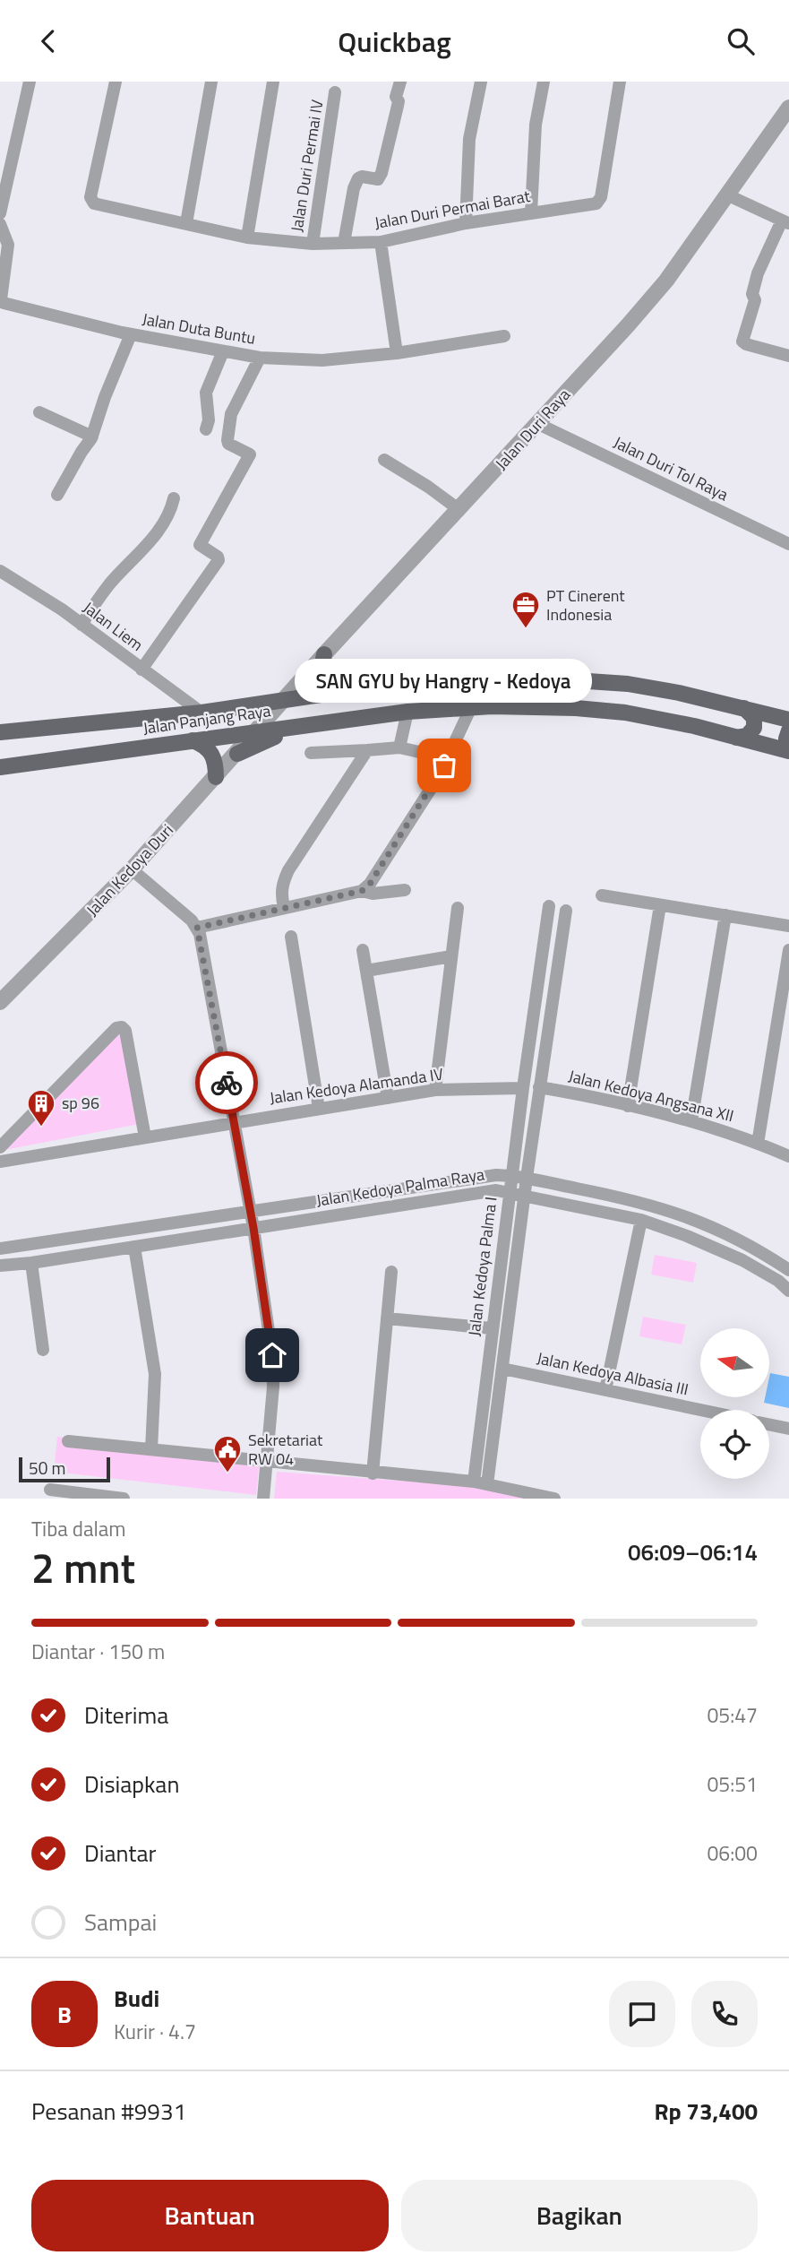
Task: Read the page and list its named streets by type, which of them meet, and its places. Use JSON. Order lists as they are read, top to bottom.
{
  "streets": {
    "main road": ["Jalan Panjang Raya"],
    "street": [
      "Jalan Duri Permai IV",
      "Jalan Duri Permai Barat",
      "Jalan Duta Buntu",
      "Jalan Duri Raya",
      "Jalan Duri Tol Raya",
      "Jalan Liem",
      "Jalan Kedoya Duri",
      "Jalan Kedoya Alamanda IV",
      "Jalan Kedoya Angsana XII",
      "Jalan Kedoya Palma Raya",
      "Jalan Kedoya Palma I",
      "Jalan Kedoya Albasia III"
    ]
  },
  "crossings": [
    ["Jalan Duri Permai IV", "Jalan Duri Permai Barat"],
    ["Jalan Duri Raya", "Jalan Duri Tol Raya"],
    ["Jalan Duri Raya", "Jalan Panjang Raya"],
    ["Jalan Duri Raya", "Jalan Kedoya Duri"],
    ["Jalan Liem", "Jalan Panjang Raya"],
    ["Jalan Panjang Raya", "Jalan Kedoya Duri"],
    ["Jalan Kedoya Alamanda IV", "Jalan Kedoya Palma I"],
    ["Jalan Kedoya Angsana XII", "Jalan Kedoya Palma I"],
    ["Jalan Kedoya Palma Raya", "Jalan Kedoya Palma I"],
    ["Jalan Kedoya Palma I", "Jalan Kedoya Albasia III"]
  ],
  "places": {
    "office": ["PT Cinerent Indonesia"],
    "other": ["SAN GYU by Hangry - Kedoya"],
    "building": ["sp 96"],
    "public building": ["Sekretariat RW 04"]
  },
  "scale_bar": "50 m",
  "north": "left",
  "page": {
    "header": "Quickbag",
    "bubble": "SAN GYU by Hangry - Kedoya",
    "scale": "50 m",
    "heading": ["2 mnt", "Tiba dalam", "06:09–06:14"],
    "panel": [
      "Budi",
      "Kurir · 4.7",
      "Pesanan #9931",
      "Rp 73,400"
    ],
    "bar": "Diantar · 150 m",
    "list": [
      ["Diterima", "05:47"],
      ["Disiapkan", "05:51"],
      ["Diantar", "06:00"],
      "Sampai"
    ],
    "round": "B",
    "buttons": ["Bantuan", "Bagikan"]
  }
}
